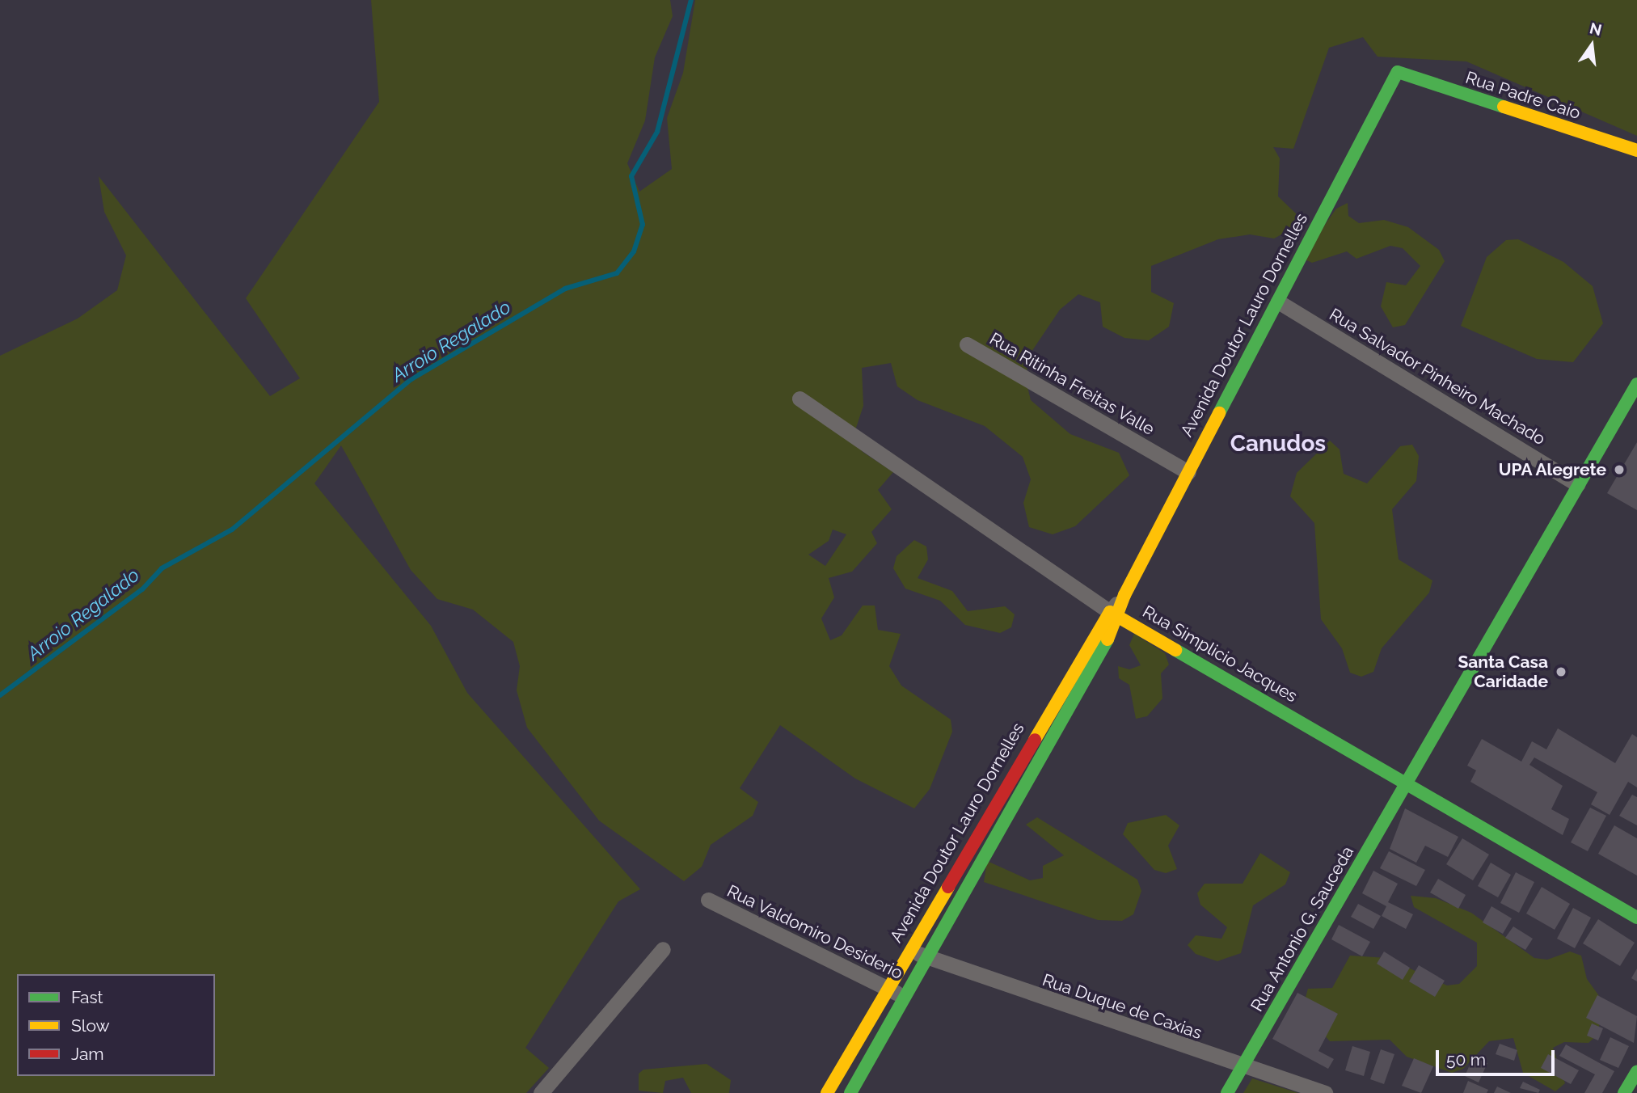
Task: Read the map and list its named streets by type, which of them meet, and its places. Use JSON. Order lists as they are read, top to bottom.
{
  "streets": {
    "street": [
      "Rua Padre Caio",
      "Avenida Doutor Lauro Dornelles",
      "Rua Salvador Pinheiro Machado",
      "Rua Ritinha Freitas Valle",
      "Rua Simplicio Jacques",
      "Rua Antonio G. Sauceda",
      "Rua Valdomiro Desiderio",
      "Rua Duque de Caxias"
    ]
  },
  "crossings": [
    ["Rua Padre Caio", "Avenida Doutor Lauro Dornelles"],
    ["Avenida Doutor Lauro Dornelles", "Rua Salvador Pinheiro Machado"],
    ["Avenida Doutor Lauro Dornelles", "Rua Ritinha Freitas Valle"],
    ["Avenida Doutor Lauro Dornelles", "Rua Simplicio Jacques"],
    ["Avenida Doutor Lauro Dornelles", "Rua Valdomiro Desiderio"],
    ["Avenida Doutor Lauro Dornelles", "Rua Duque de Caxias"],
    ["Rua Salvador Pinheiro Machado", "Rua Antonio G. Sauceda"],
    ["Rua Simplicio Jacques", "Rua Antonio G. Sauceda"],
    ["Rua Antonio G. Sauceda", "Rua Duque de Caxias"]
  ],
  "districts": ["Canudos"],
  "water": ["Arroio Regalado"],
  "places": ["UPA Alegrete", "Santa Casa Caridade"],
  "legend": ["Fast", "Slow", "Jam"],
  "scale_bar": "50 m",
  "north": "top"
}
